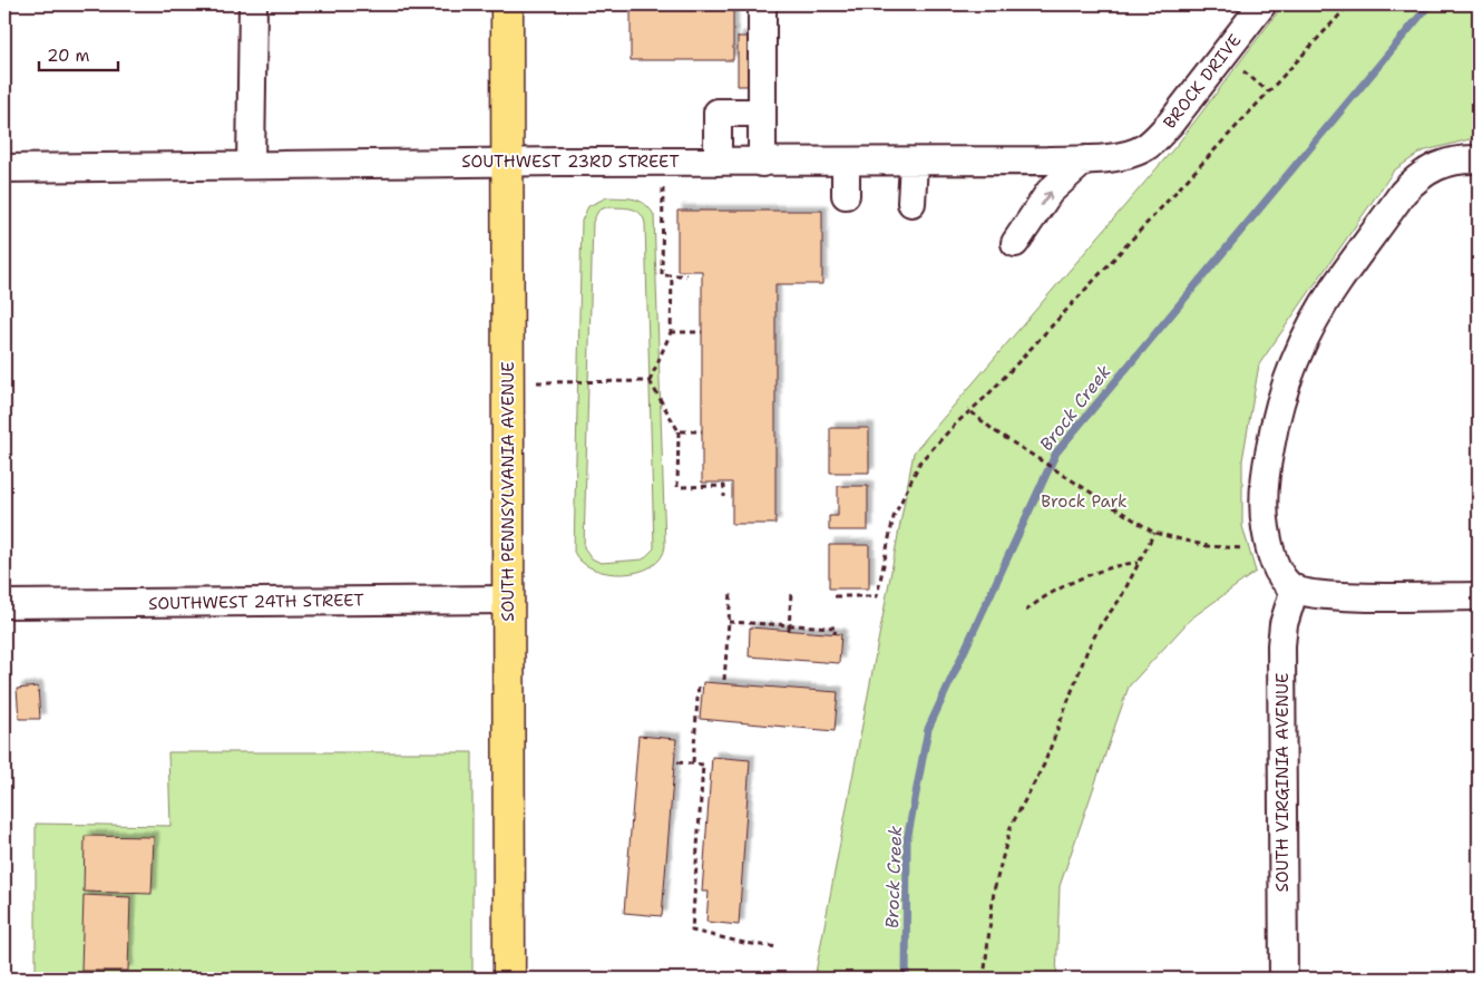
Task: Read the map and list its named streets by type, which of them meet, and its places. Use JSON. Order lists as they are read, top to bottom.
{
  "streets": {
    "main road": ["SOUTH PENNSYLVANIA AVENUE"],
    "street": [
      "BROCK DRIVE",
      "SOUTHWEST 23RD STREET",
      "SOUTHWEST 24TH STREET",
      "SOUTH VIRGINIA AVENUE"
    ]
  },
  "crossings": [
    ["BROCK DRIVE", "SOUTHWEST 23RD STREET"],
    ["SOUTHWEST 23RD STREET", "SOUTH PENNSYLVANIA AVENUE"],
    ["SOUTH PENNSYLVANIA AVENUE", "SOUTHWEST 24TH STREET"]
  ],
  "water": ["Brock Creek"],
  "parks": ["Brock Park"],
  "scale_bar": "20 m"
}
